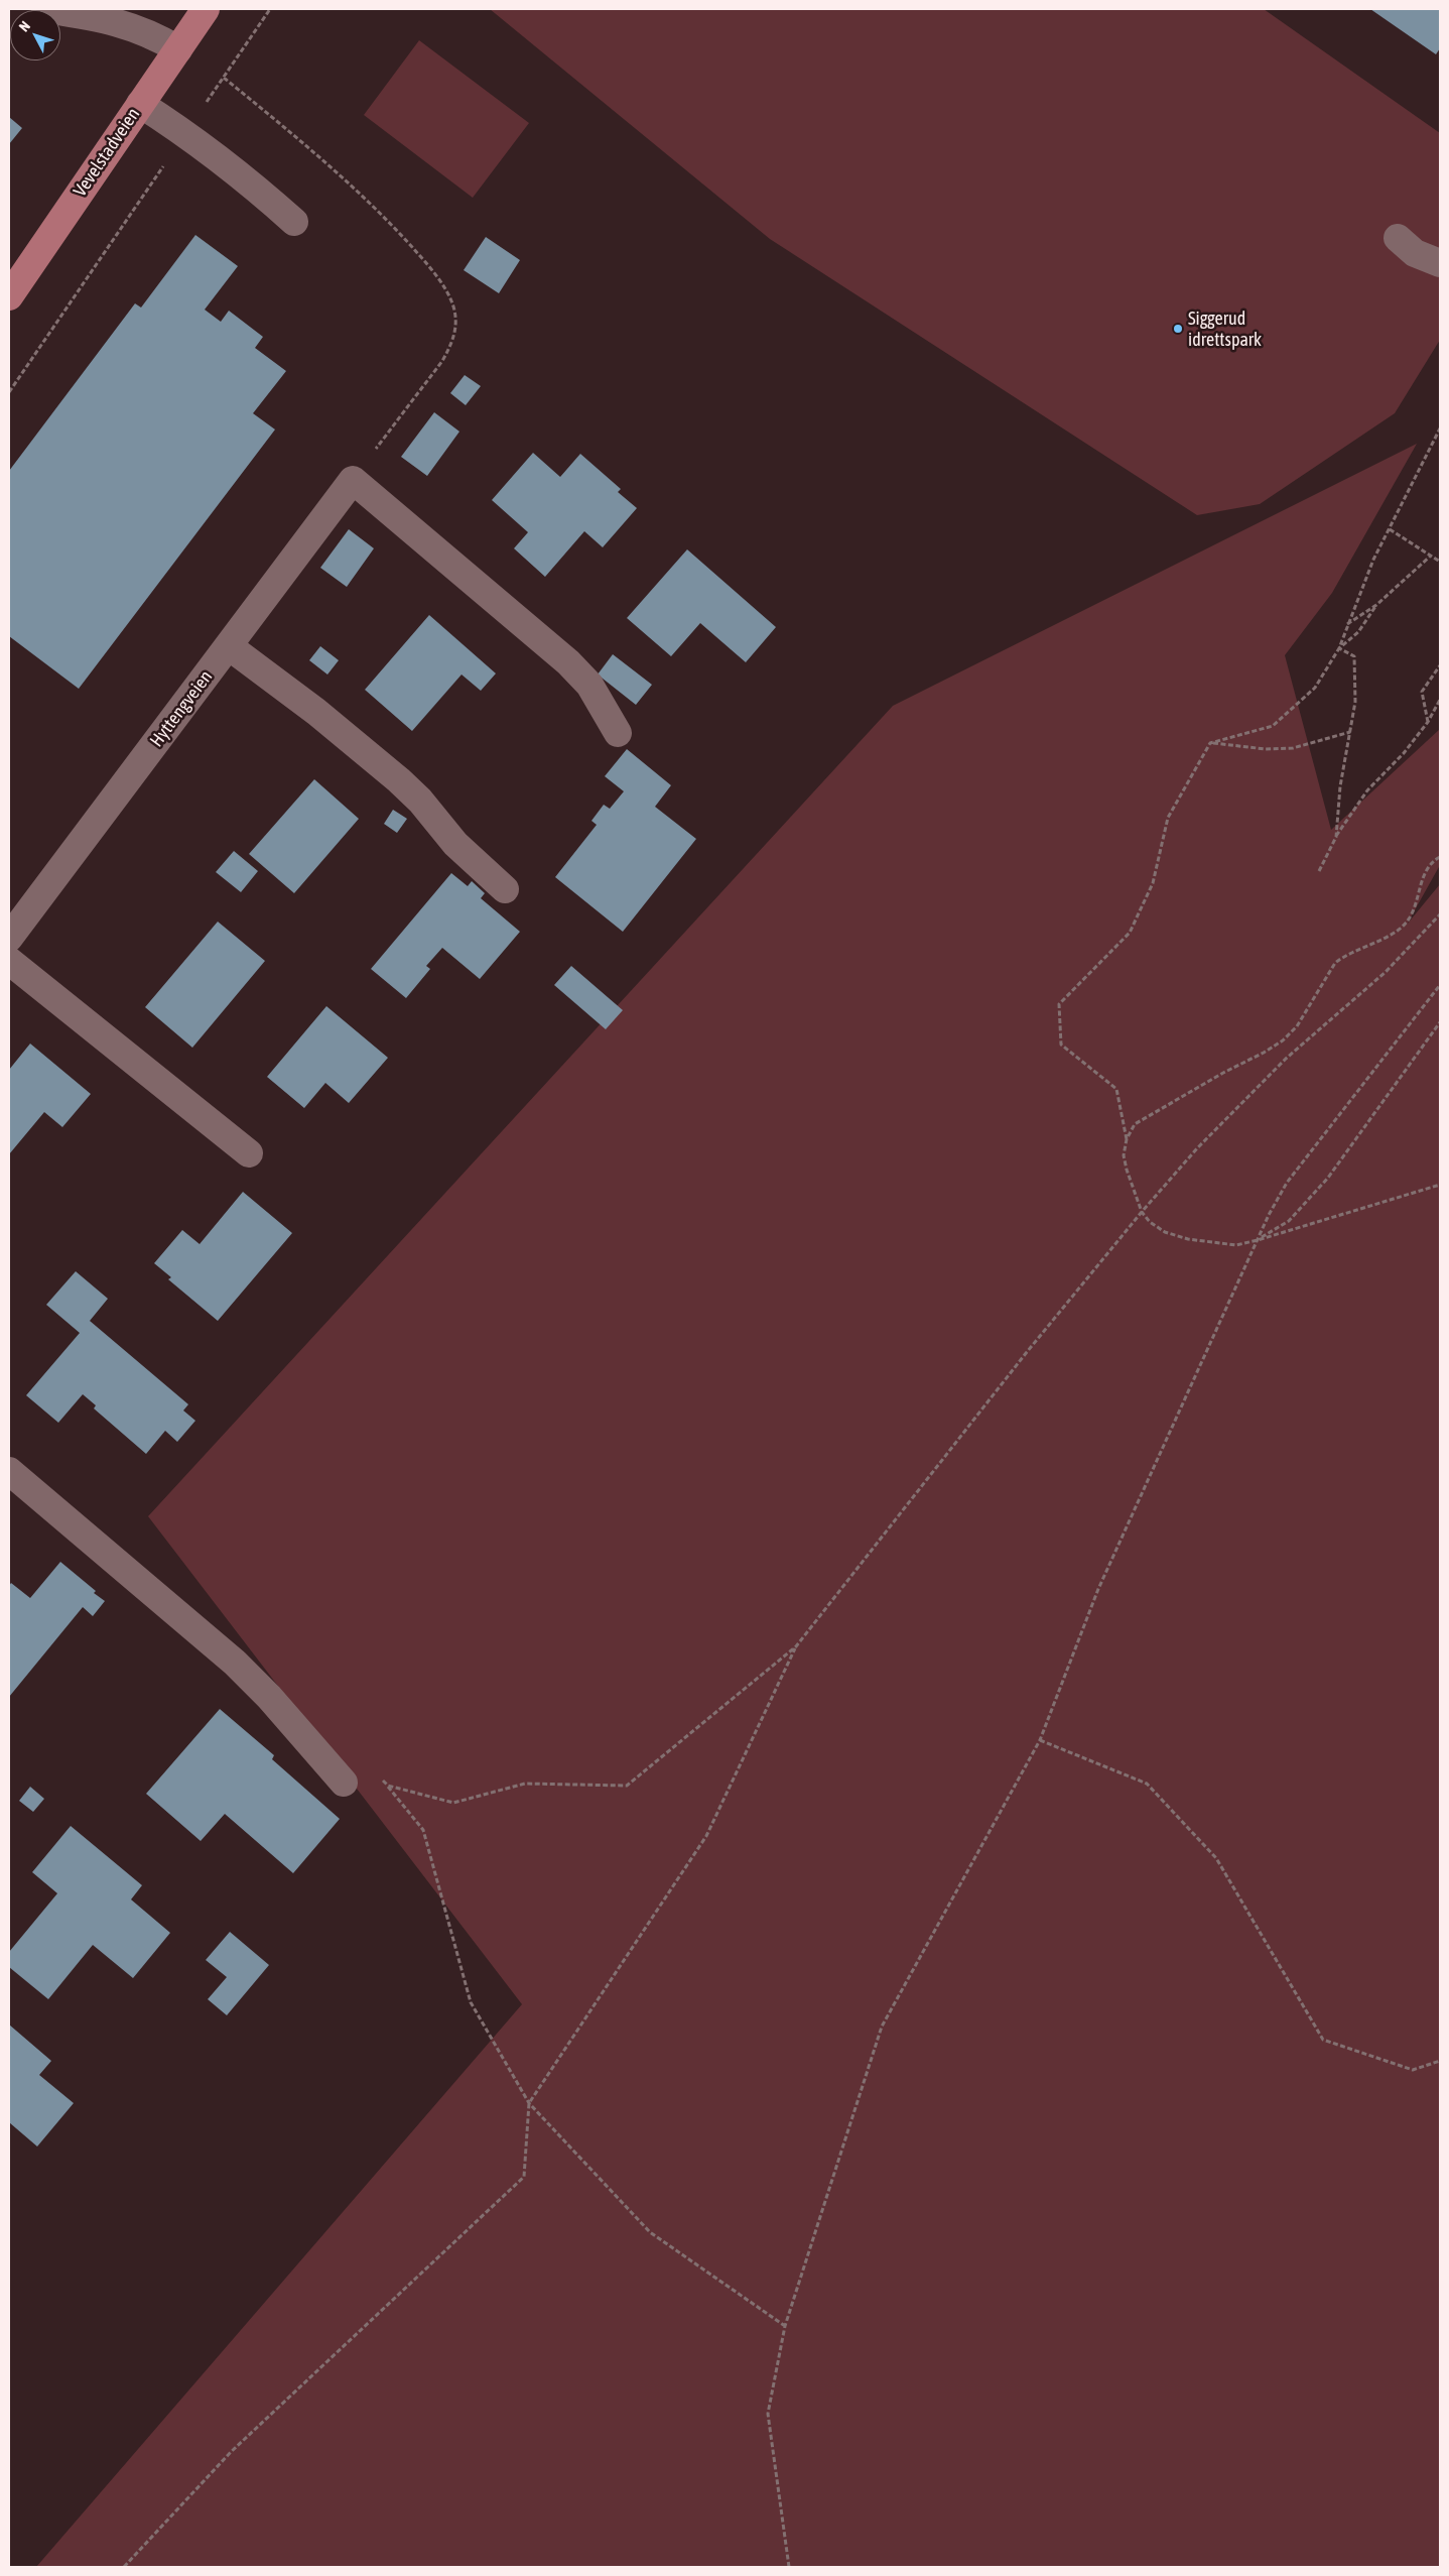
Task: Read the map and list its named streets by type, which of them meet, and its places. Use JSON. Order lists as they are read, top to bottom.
{
  "streets": {
    "main road": ["Vevelstadveien"],
    "street": ["Hyttengveien"]
  },
  "places": ["Siggerud idrettspark"],
  "north": "top left"
}
